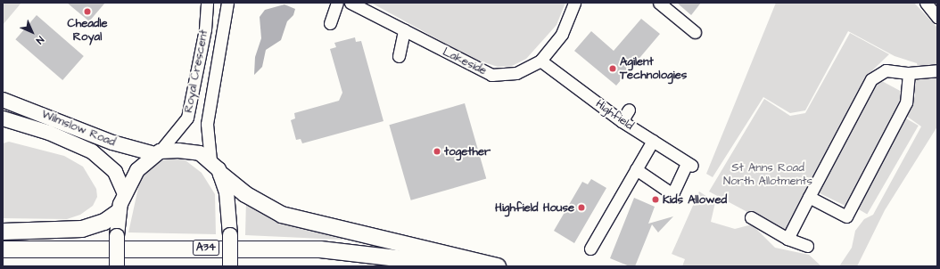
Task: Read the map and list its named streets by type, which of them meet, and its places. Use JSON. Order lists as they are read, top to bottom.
{
  "streets": {
    "highway": ["A34"],
    "main road": ["Wilmslow Road"],
    "street": ["Lakeside", "Royal Crescent", "Highfield"]
  },
  "crossings": [
    ["Lakeside", "Highfield"],
    ["Royal Crescent", "Wilmslow Road"]
  ],
  "parks": ["St Anns Road North Allotments"],
  "places": [
    "Cheadle Royal",
    "Agilent Technologies",
    "together",
    "Kids Allowed",
    "Highfield House"
  ],
  "north": "bottom right"
}
